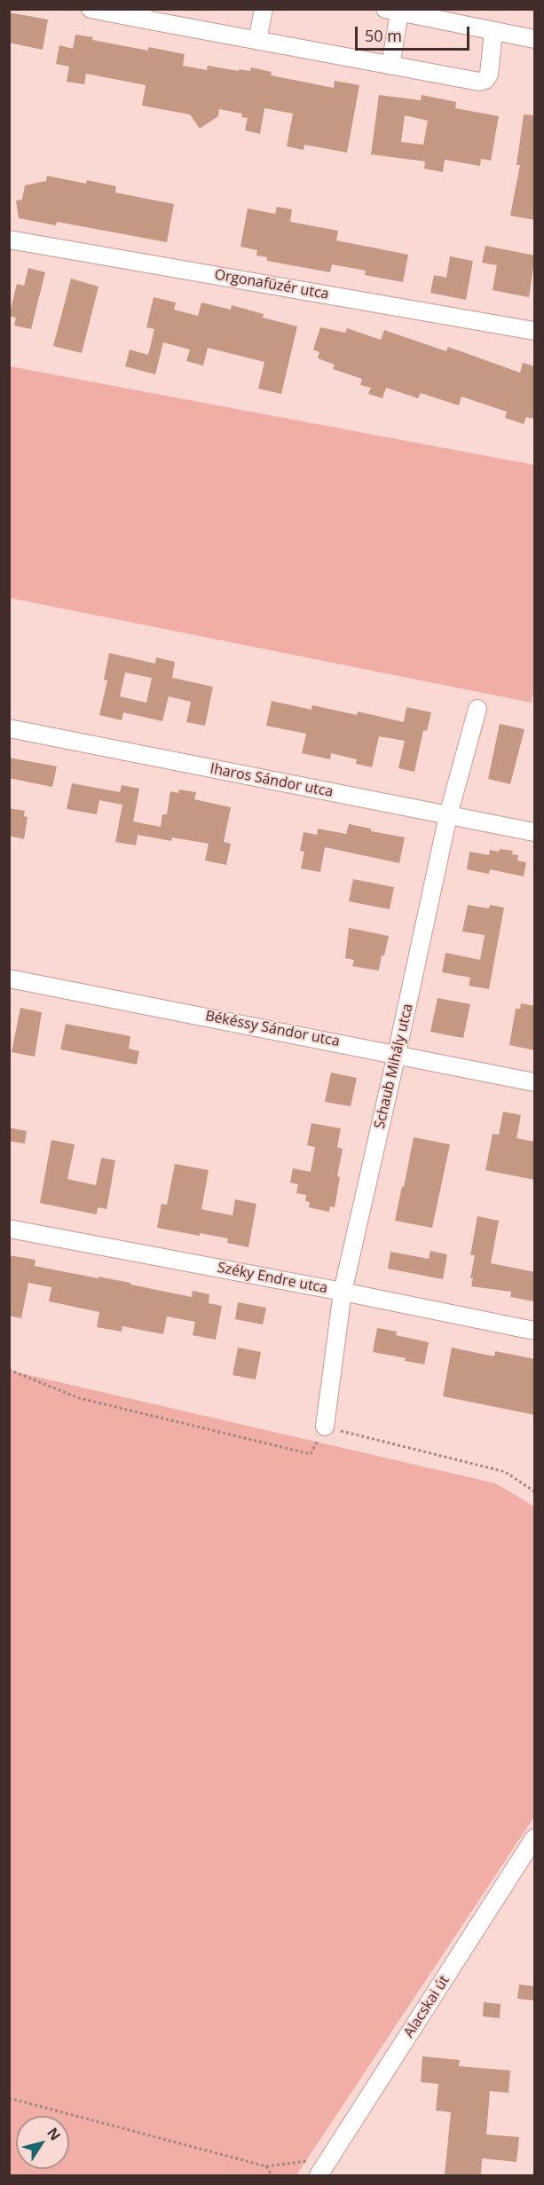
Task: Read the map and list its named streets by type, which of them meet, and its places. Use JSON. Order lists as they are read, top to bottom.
{
  "streets": {
    "street": [
      "Orgonafüzér utca",
      "Iharos Sándor utca",
      "Békéssy Sándor utca",
      "Schaub Mihály utca",
      "Széky Endre utca",
      "Alacskai út"
    ]
  },
  "crossings": [
    ["Iharos Sándor utca", "Schaub Mihály utca"],
    ["Békéssy Sándor utca", "Schaub Mihály utca"],
    ["Schaub Mihály utca", "Széky Endre utca"]
  ],
  "scale_bar": "50 m",
  "north": "top right"
}
